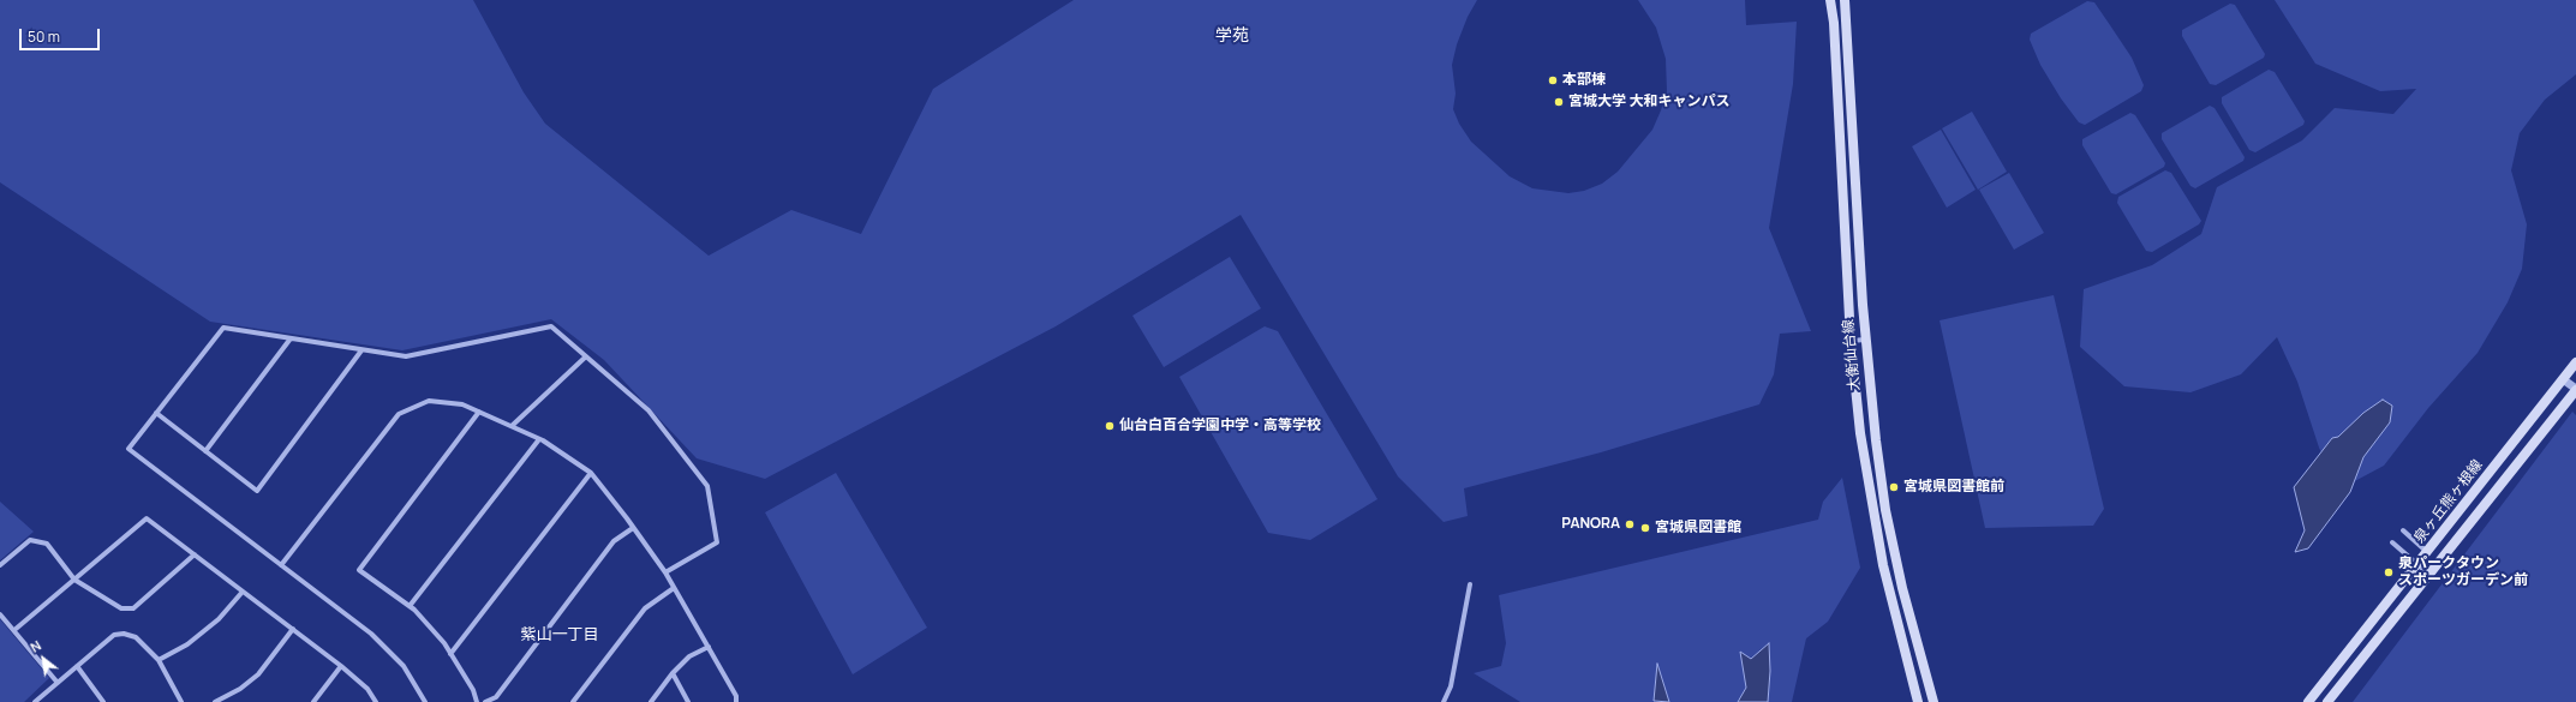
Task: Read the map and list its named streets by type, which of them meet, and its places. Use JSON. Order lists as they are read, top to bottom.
{
  "streets": {
    "main road": ["大衡仙台線", "泉ヶ丘熊ヶ根線"]
  },
  "districts": ["学苑", "紫山一丁目"],
  "places": [
    "本部棟",
    "宮城大学 大和キャンパス",
    "仙台白百合学園中学・高等学校",
    "宮城県図書館前",
    "PANORA",
    "宮城県図書館",
    "泉パークタウン スポーツガーデン前"
  ],
  "scale_bar": "50 m",
  "north": "top left"
}
